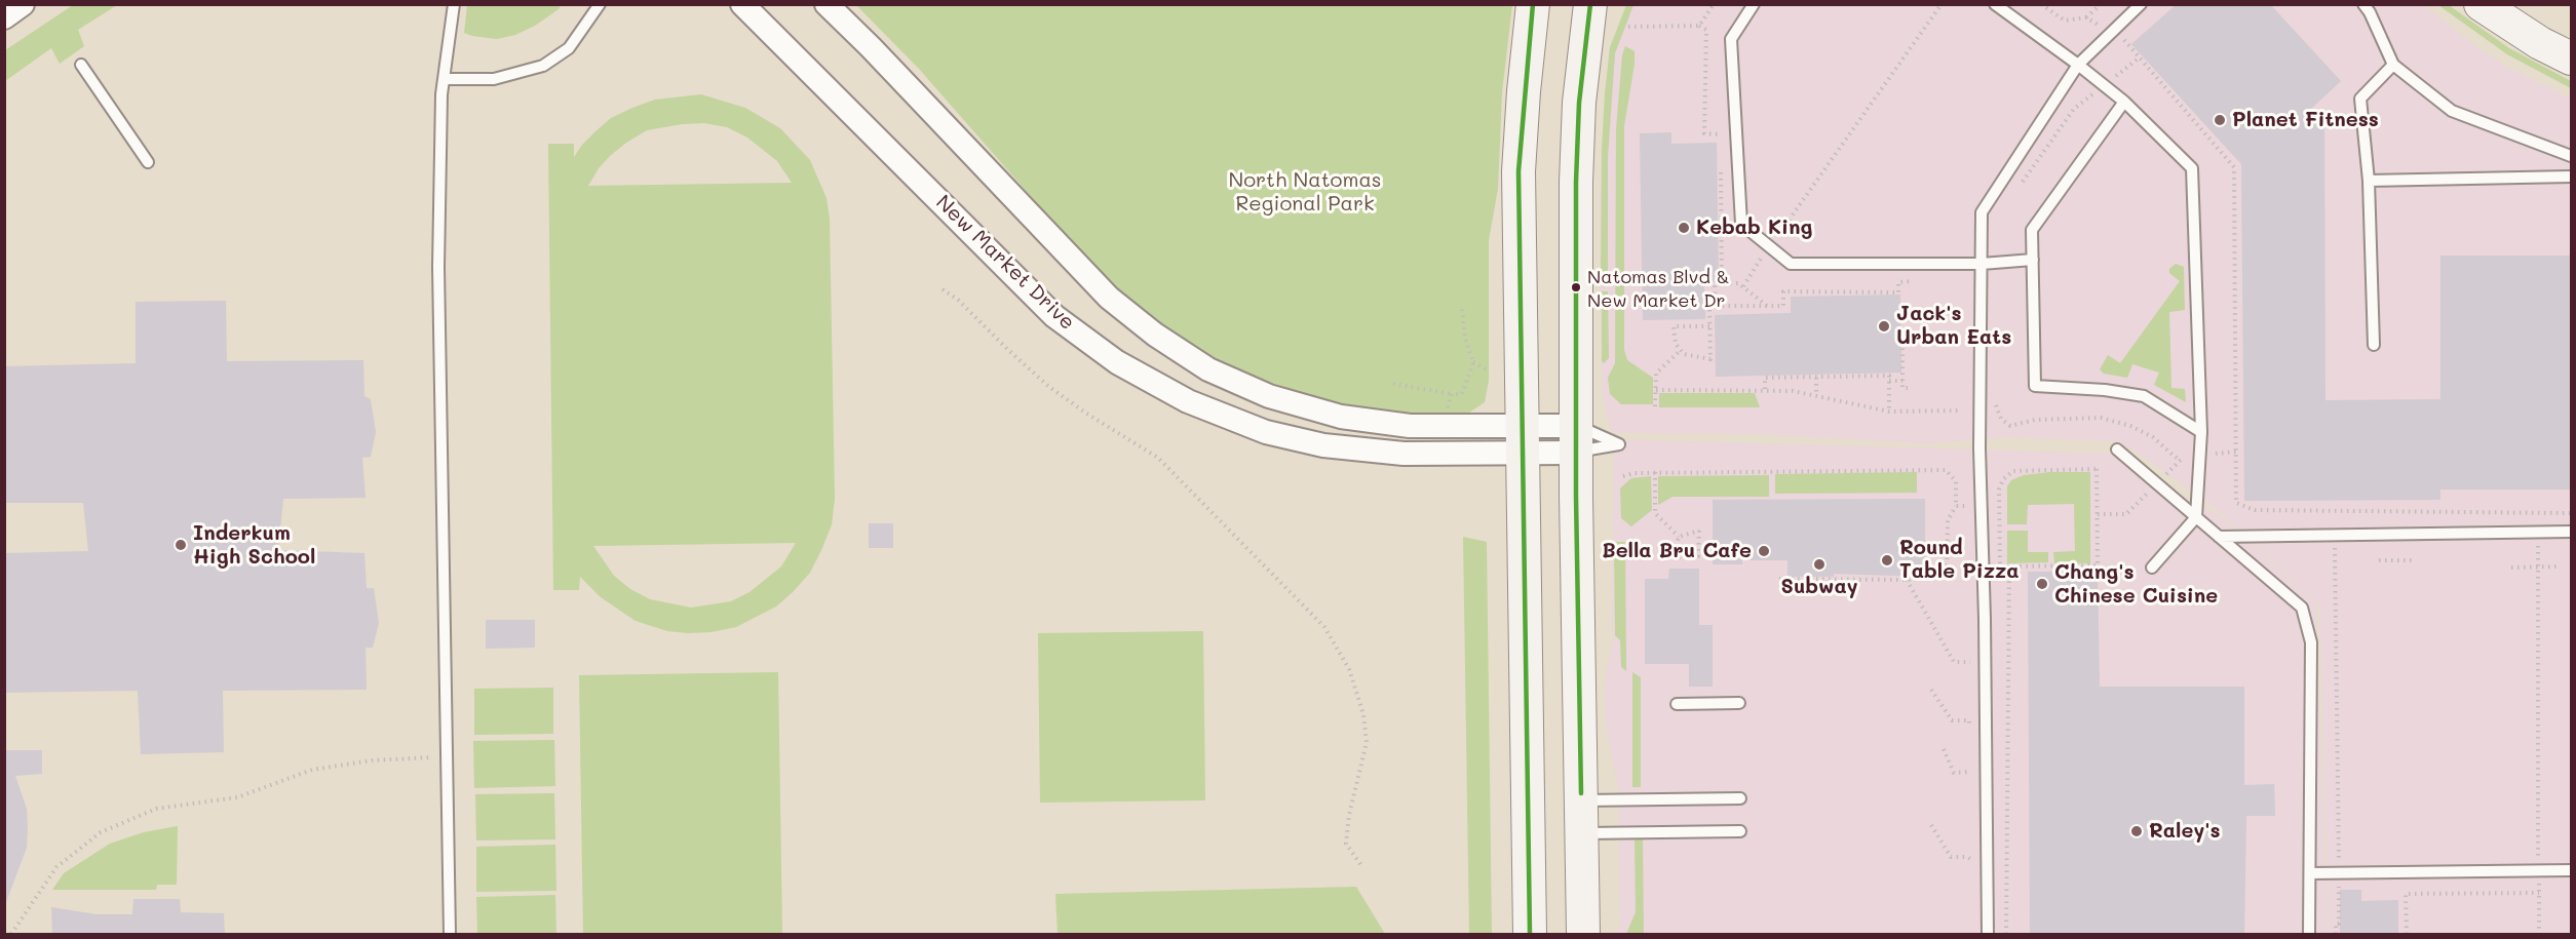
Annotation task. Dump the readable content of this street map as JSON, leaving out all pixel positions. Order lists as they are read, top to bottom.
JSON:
{
  "streets": {
    "street": ["New Market Drive"]
  },
  "parks": ["North Natomas Regional Park"],
  "places": [
    "Planet Fitness",
    "Kebab King",
    "Natomas Blvd & New Market Dr",
    "Jack's Urban Eats",
    "Inderkum High School",
    "Bella Bru Cafe",
    "Round Table Pizza",
    "Subway",
    "Chang's Chinese Cuisine",
    "Raley's"
  ]
}
